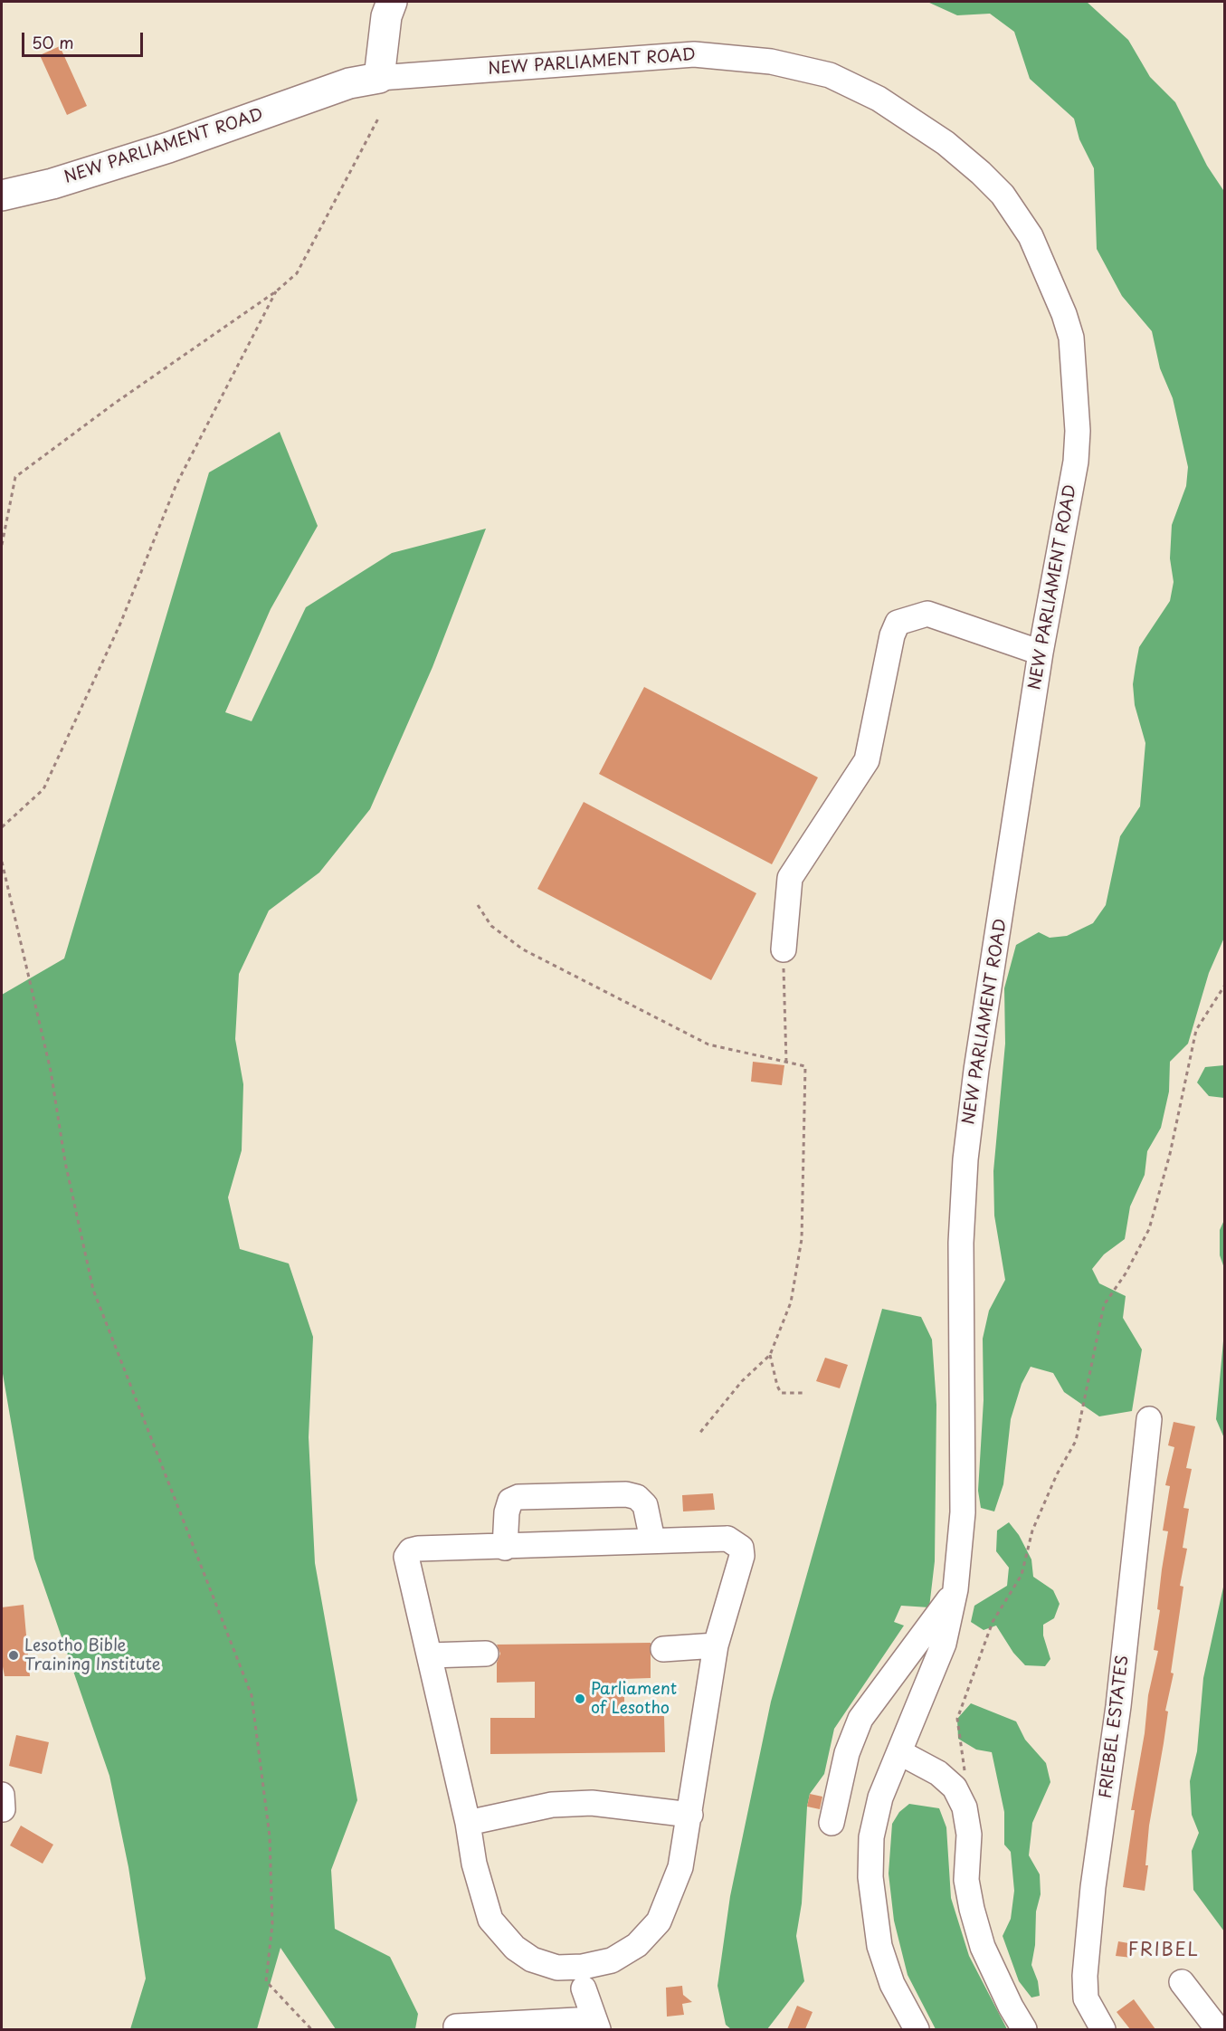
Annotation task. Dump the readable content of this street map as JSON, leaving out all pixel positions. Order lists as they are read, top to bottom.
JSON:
{
  "streets": {
    "main road": ["NEW PARLIAMENT ROAD"],
    "street": ["FRIEBEL ESTATES"]
  },
  "districts": ["FRIBEL"],
  "places": ["Lesotho Bible Training Institute", "Parliament of Lesotho"],
  "scale_bar": "50 m"
}
